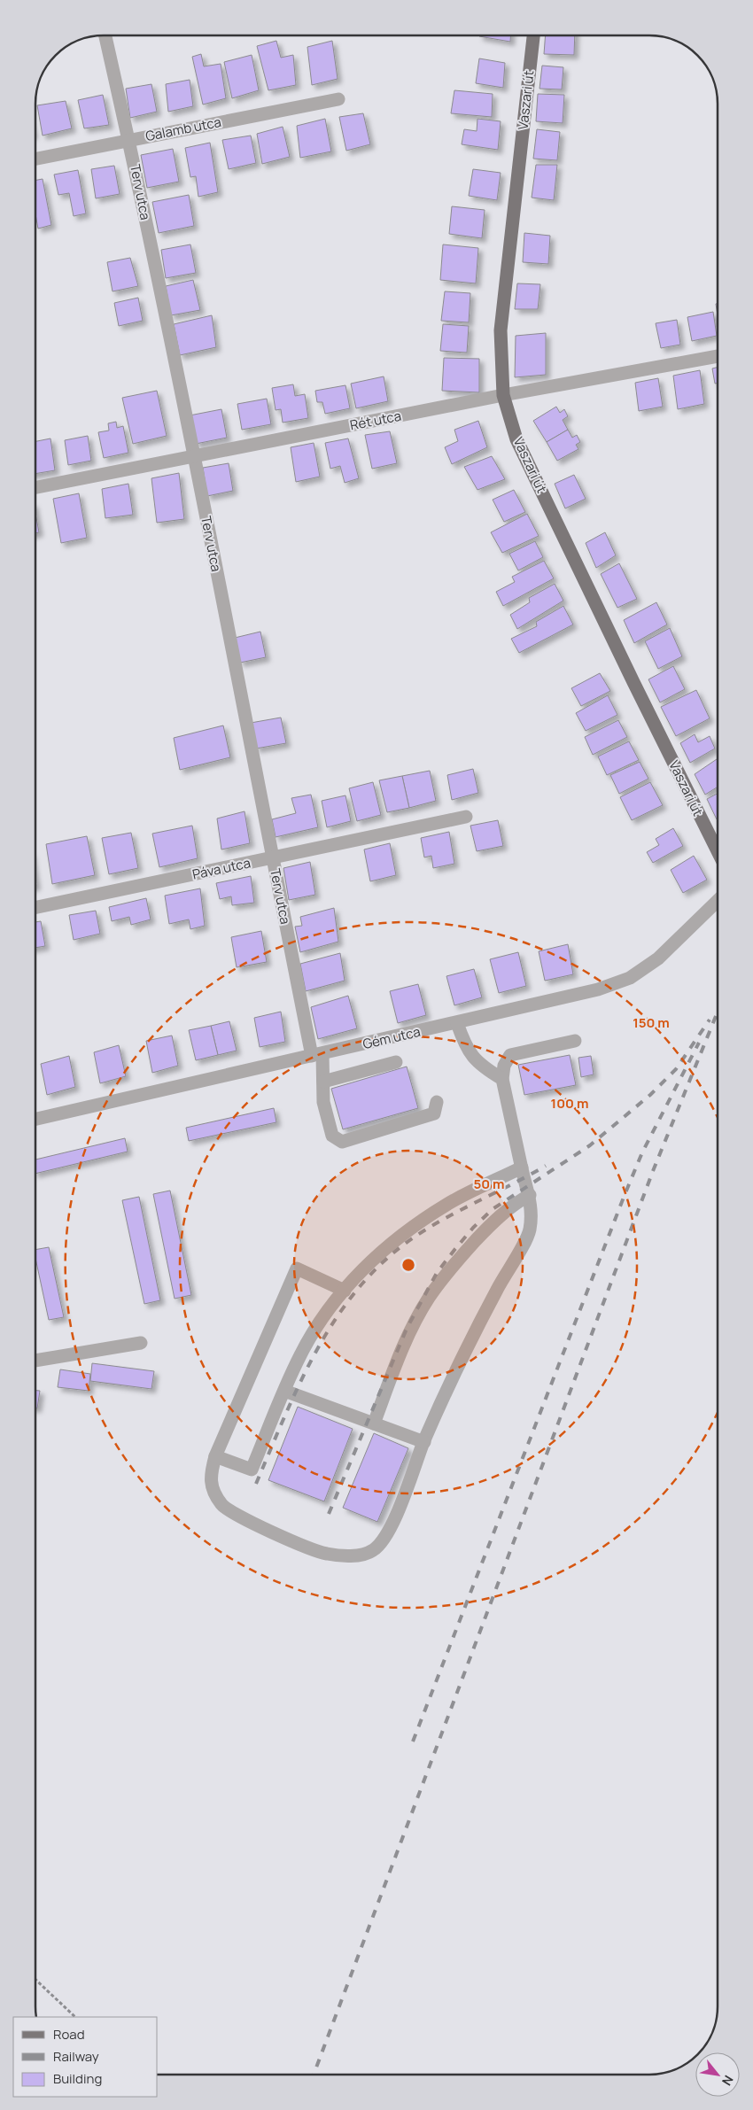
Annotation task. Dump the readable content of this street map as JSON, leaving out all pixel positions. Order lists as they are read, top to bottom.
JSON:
{
  "streets": {
    "main road": ["Vaszari út"],
    "street": [
      "Galamb utca",
      "Terv utca",
      "Rét utca",
      "Páva utca",
      "Gém utca"
    ]
  },
  "crossings": [
    ["Vaszari út", "Rét utca"],
    ["Galamb utca", "Terv utca"],
    ["Terv utca", "Rét utca"],
    ["Terv utca", "Páva utca"],
    ["Terv utca", "Gém utca"]
  ],
  "legend": ["Road", "Railway", "Building"],
  "north": "bottom right",
  "rings": ["150 m", "100 m", "50 m"]
}
